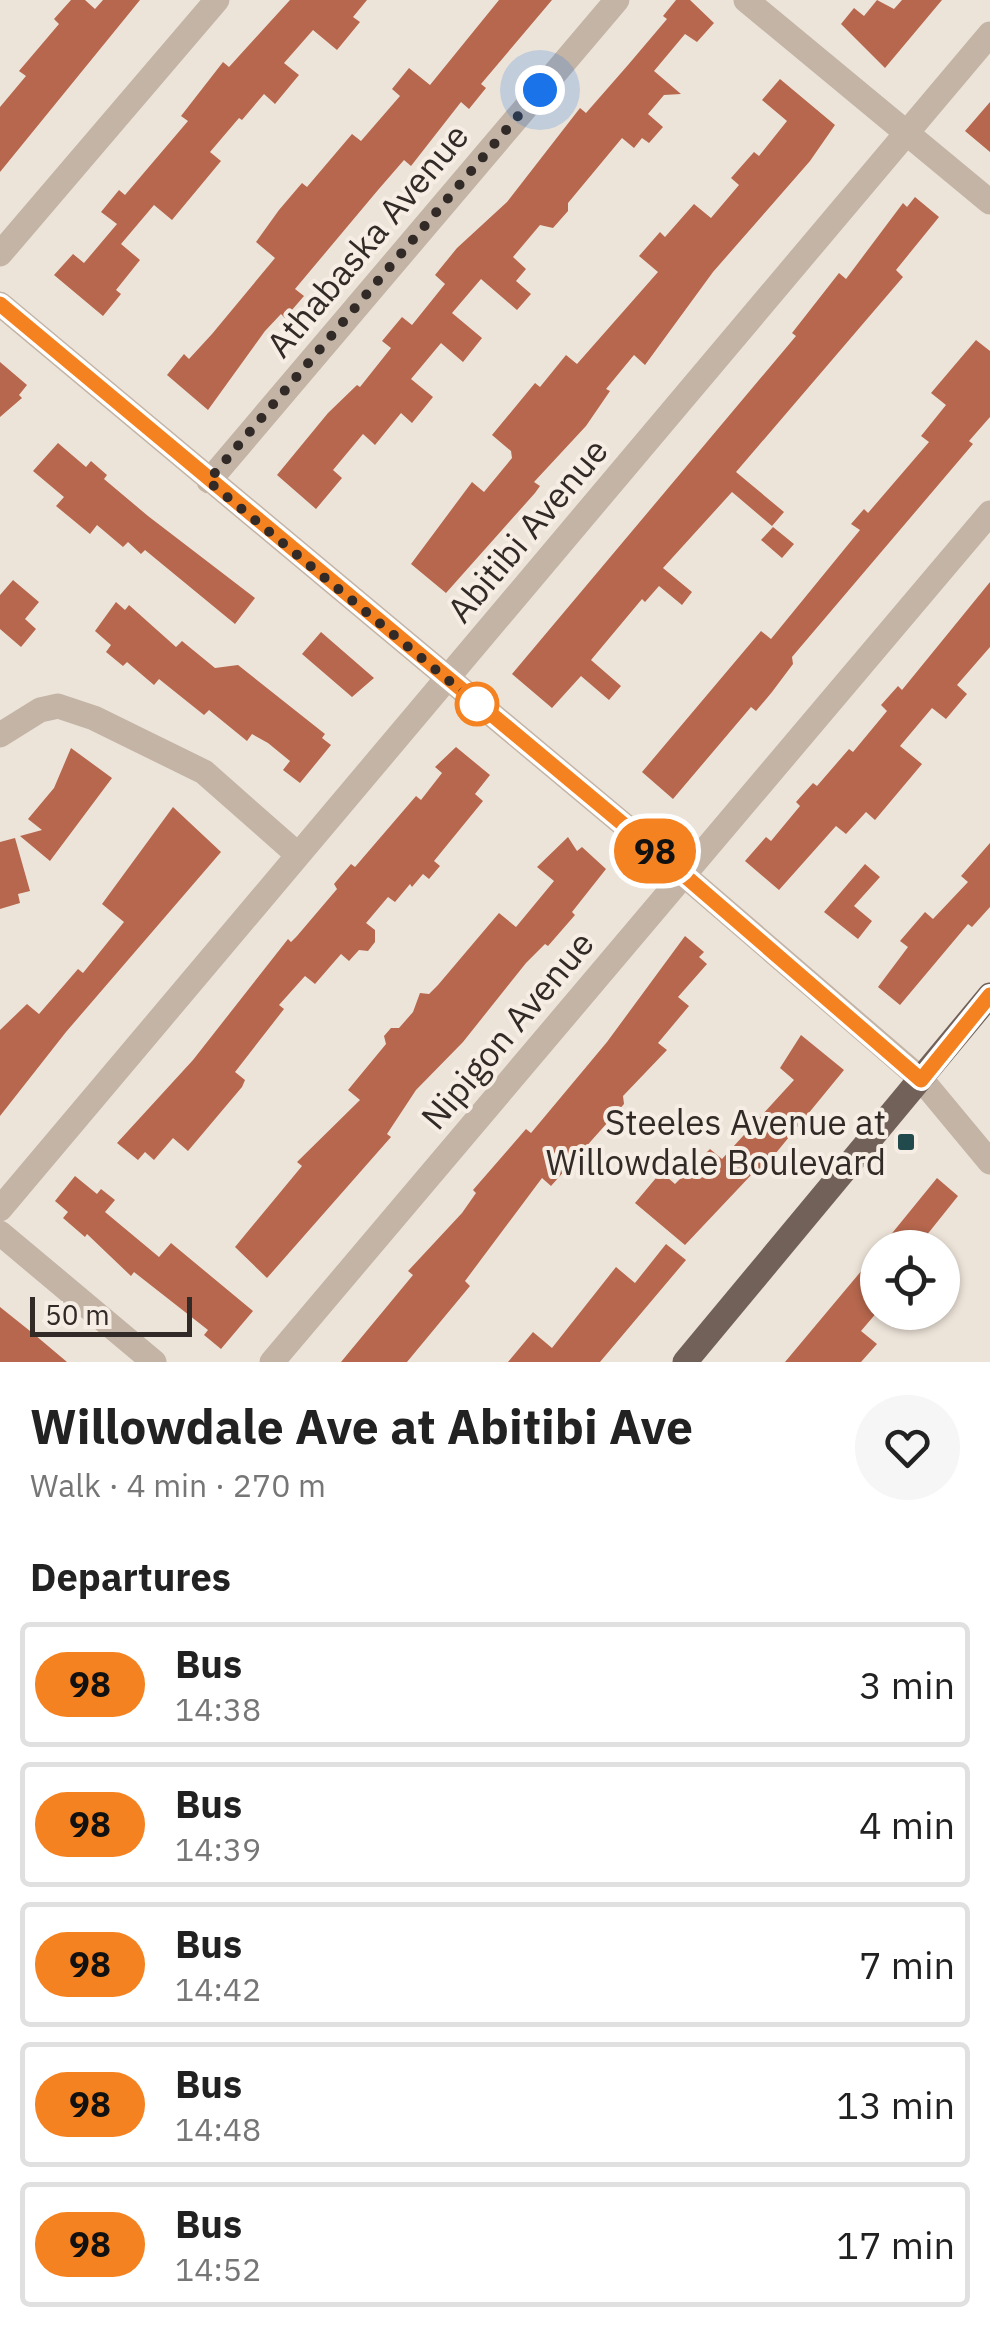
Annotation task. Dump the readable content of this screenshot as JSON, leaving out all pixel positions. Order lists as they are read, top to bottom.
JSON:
{
  "streets": {
    "street": ["Athabaska Avenue", "Abitibi Avenue", "Nipigon Avenue"]
  },
  "places": {
    "transit": ["Steeles Avenue at Willowdale Boulevard"]
  },
  "lines": ["bus line 98"],
  "scale_bar": "50 m",
  "page": {
    "on_map": "98",
    "scale": "50 m",
    "heading": [
      ["Willowdale Ave at Abitibi Ave", "Walk · 4 min · 270 m"],
      "Departures"
    ],
    "list": [
      {
        "mark": "98",
        "name": "Bus",
        "note": "14:38",
        "value": "3 min"
      },
      {
        "mark": "98",
        "name": "Bus",
        "note": "14:39",
        "value": "4 min"
      },
      {
        "mark": "98",
        "name": "Bus",
        "note": "14:42",
        "value": "7 min"
      },
      {
        "mark": "98",
        "name": "Bus",
        "note": "14:48",
        "value": "13 min"
      },
      {
        "mark": "98",
        "name": "Bus",
        "note": "14:52",
        "value": "17 min"
      }
    ]
  }
}
